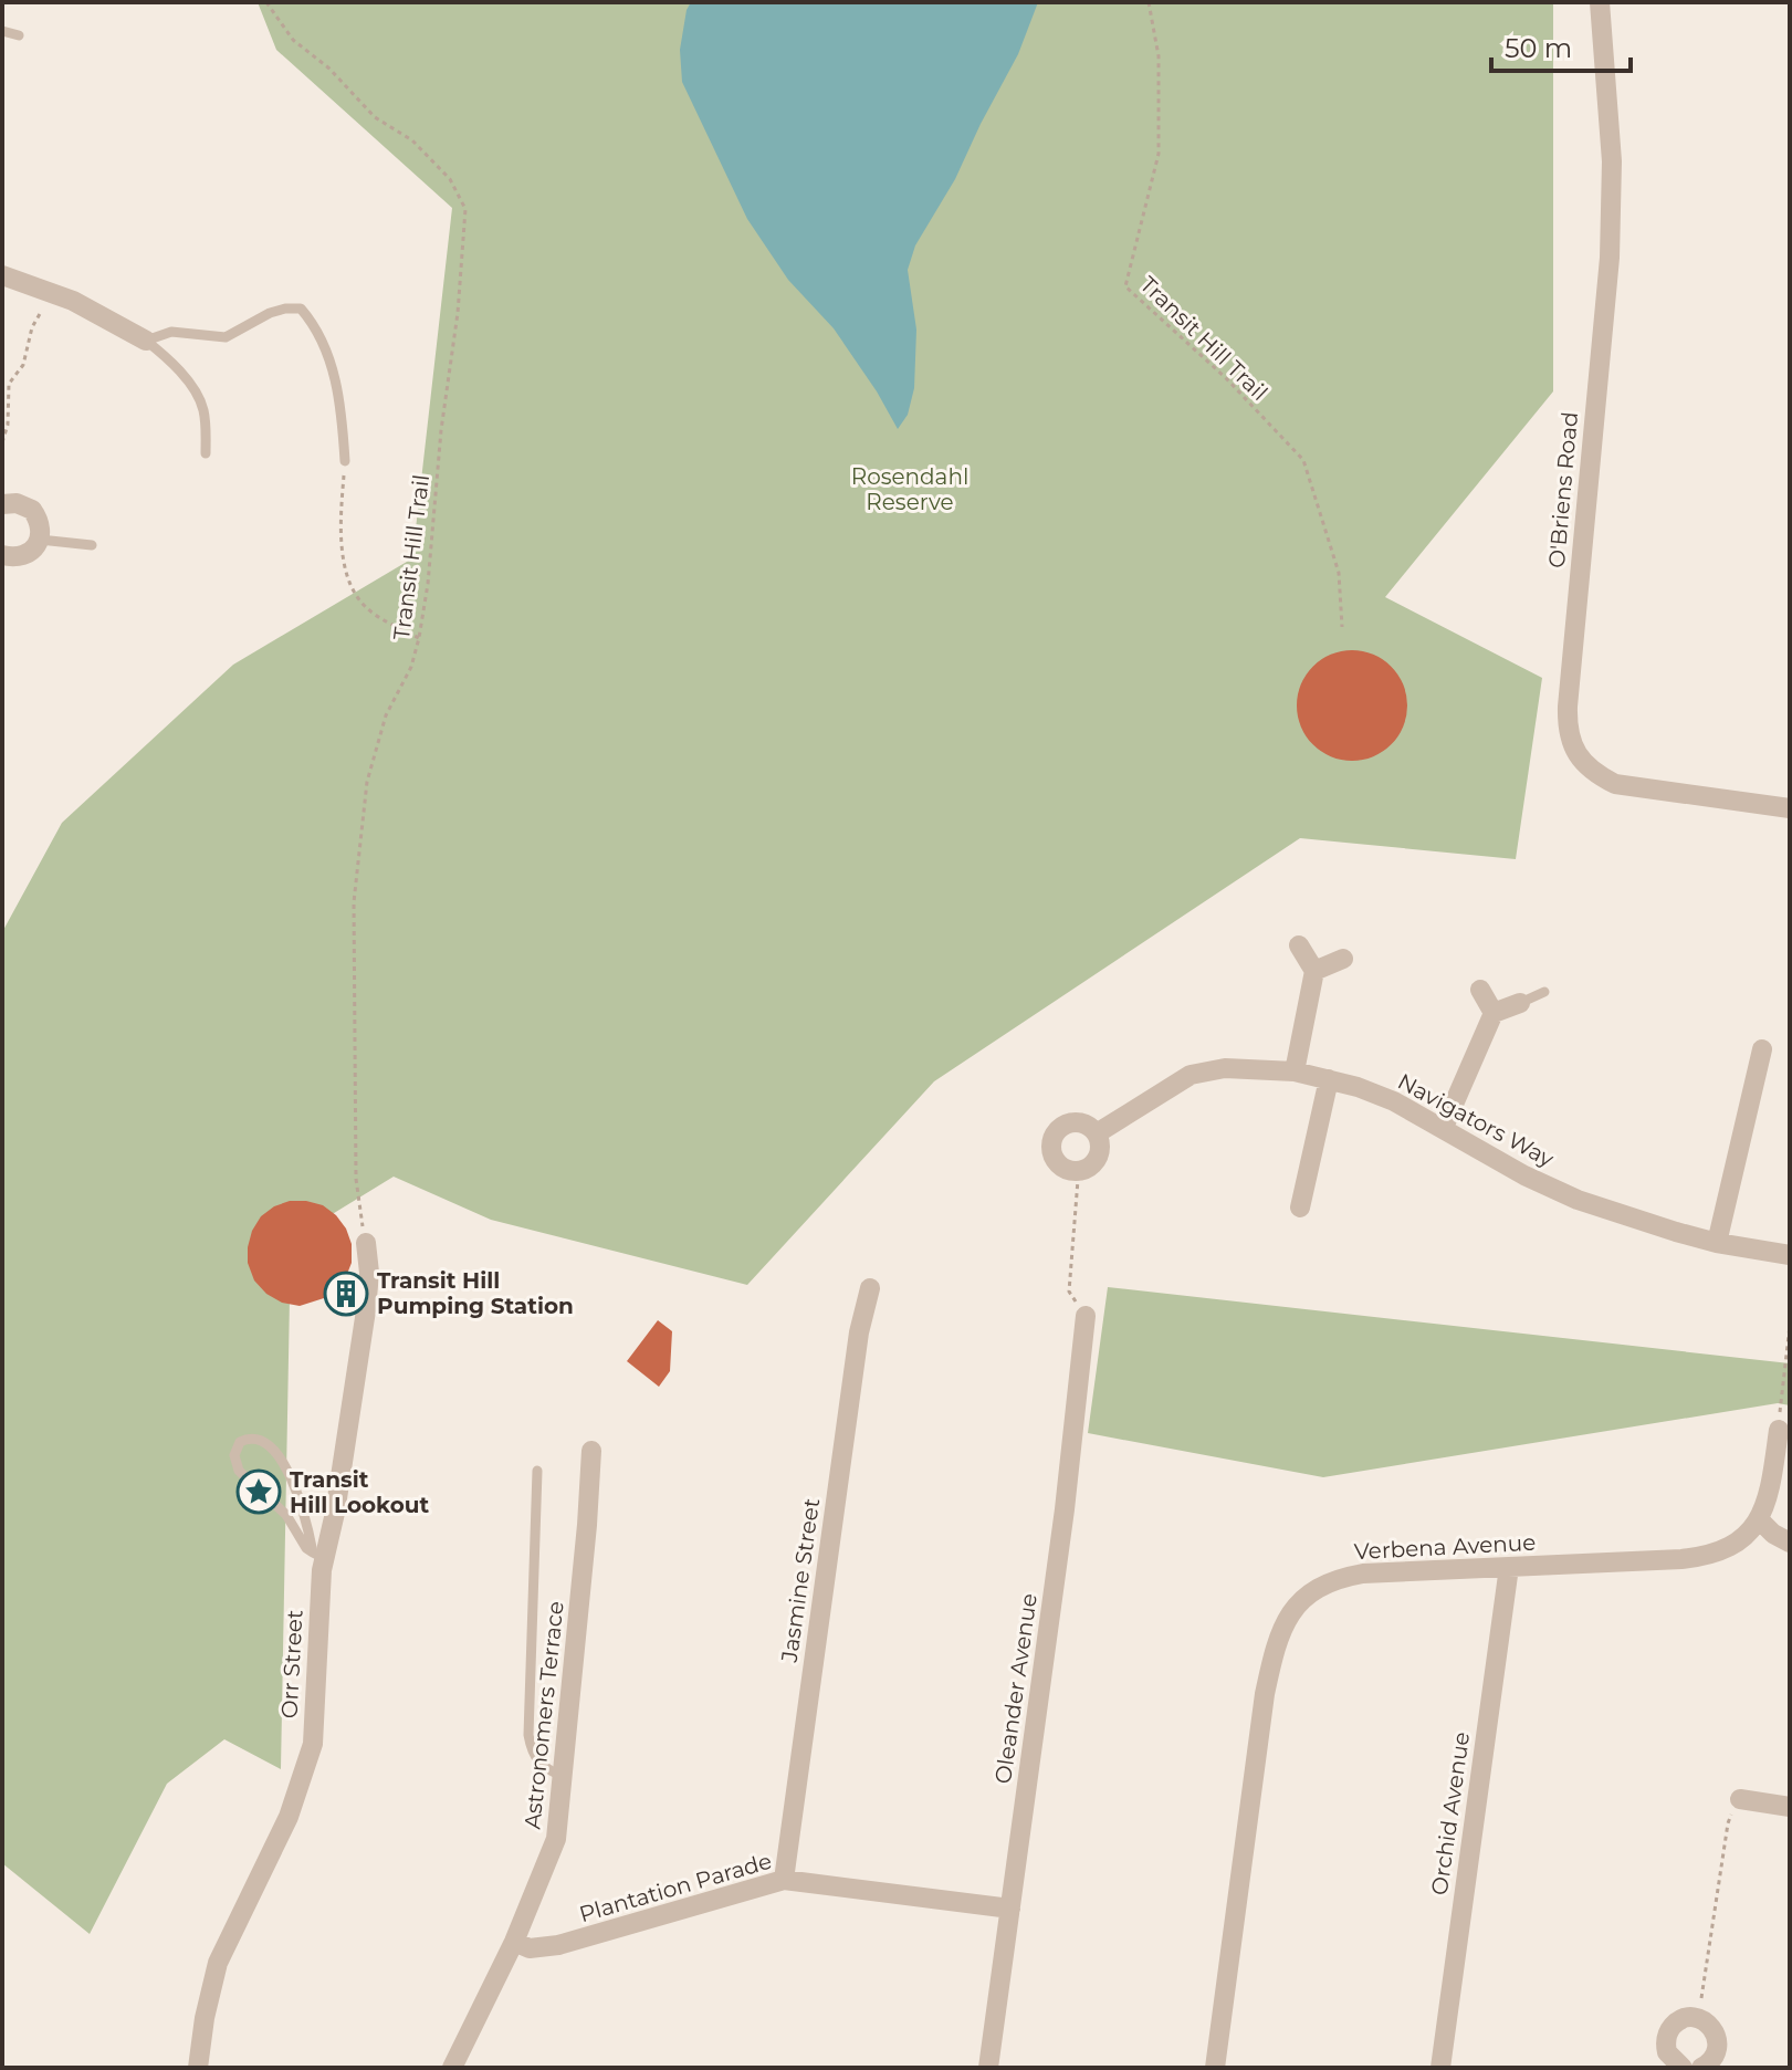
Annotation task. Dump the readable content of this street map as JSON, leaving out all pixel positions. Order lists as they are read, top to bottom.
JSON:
{
  "streets": {
    "street": [
      "O'Briens Road",
      "Navigators Way",
      "Verbena Avenue",
      "Jasmine Street",
      "Orr Street",
      "Oleander Avenue",
      "Astronomers Terrace",
      "Orchid Avenue",
      "Plantation Parade"
    ],
    "path": ["Transit Hill Trail"]
  },
  "crossings": [
    ["Transit Hill Trail", "Orr Street"],
    ["Verbena Avenue", "Orchid Avenue"],
    ["Jasmine Street", "Plantation Parade"],
    ["Oleander Avenue", "Plantation Parade"],
    ["Astronomers Terrace", "Plantation Parade"]
  ],
  "parks": ["Rosendahl Reserve"],
  "places": {
    "building": ["Transit Hill Pumping Station"],
    "place": ["Transit Hill Lookout"]
  },
  "scale_bar": "50 m"
}
